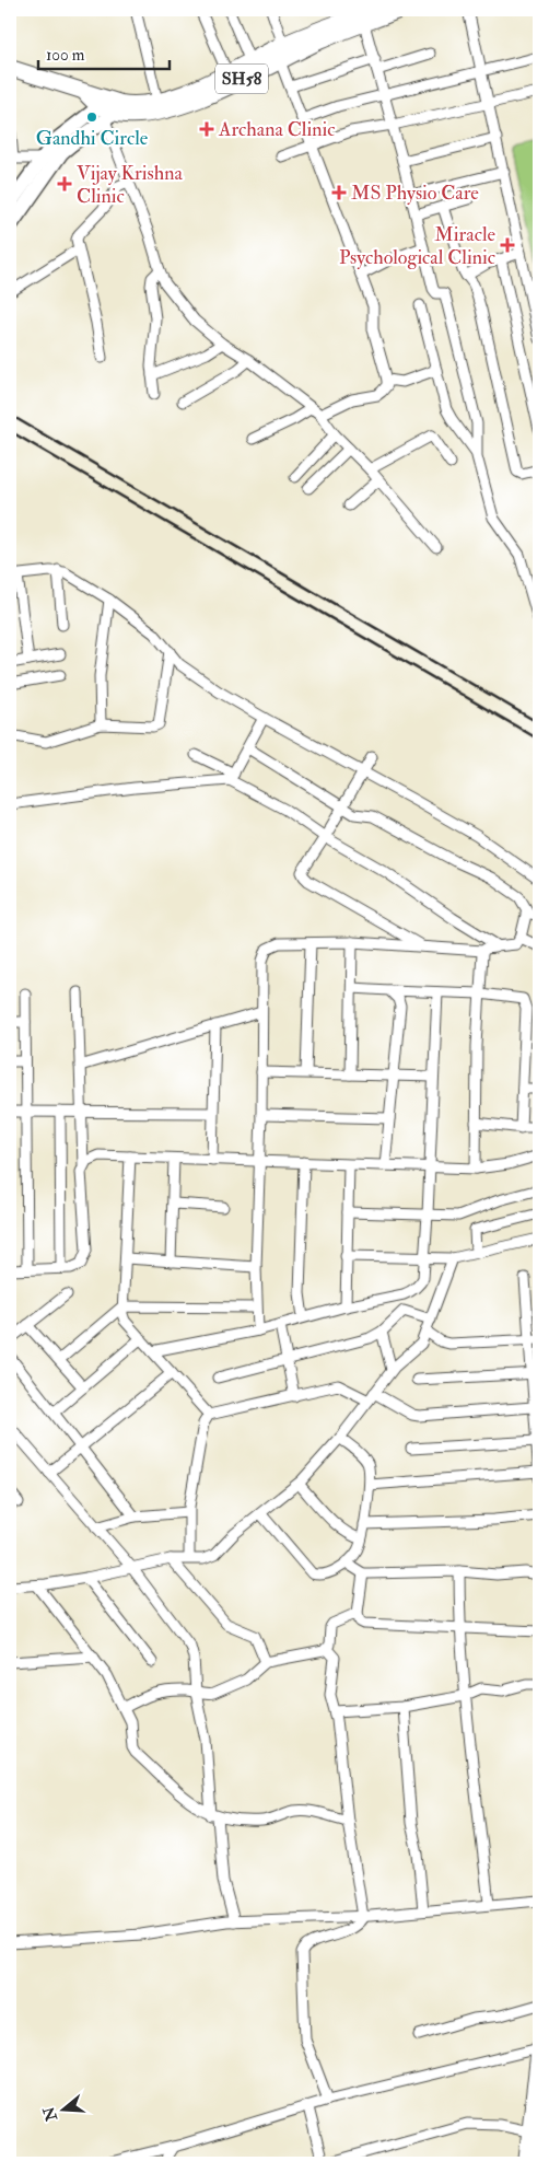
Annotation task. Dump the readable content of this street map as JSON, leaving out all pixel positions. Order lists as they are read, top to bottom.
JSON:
{
  "streets": {
    "main road": ["SH58"]
  },
  "places": {
    "other": ["Gandhi Circle"],
    "health": [
      "Archana Clinic",
      "Vijay Krishna Clinic",
      "MS Physio Care",
      "Miracle Psychological Clinic"
    ]
  },
  "scale_bar": "100 m",
  "north": "left"
}
